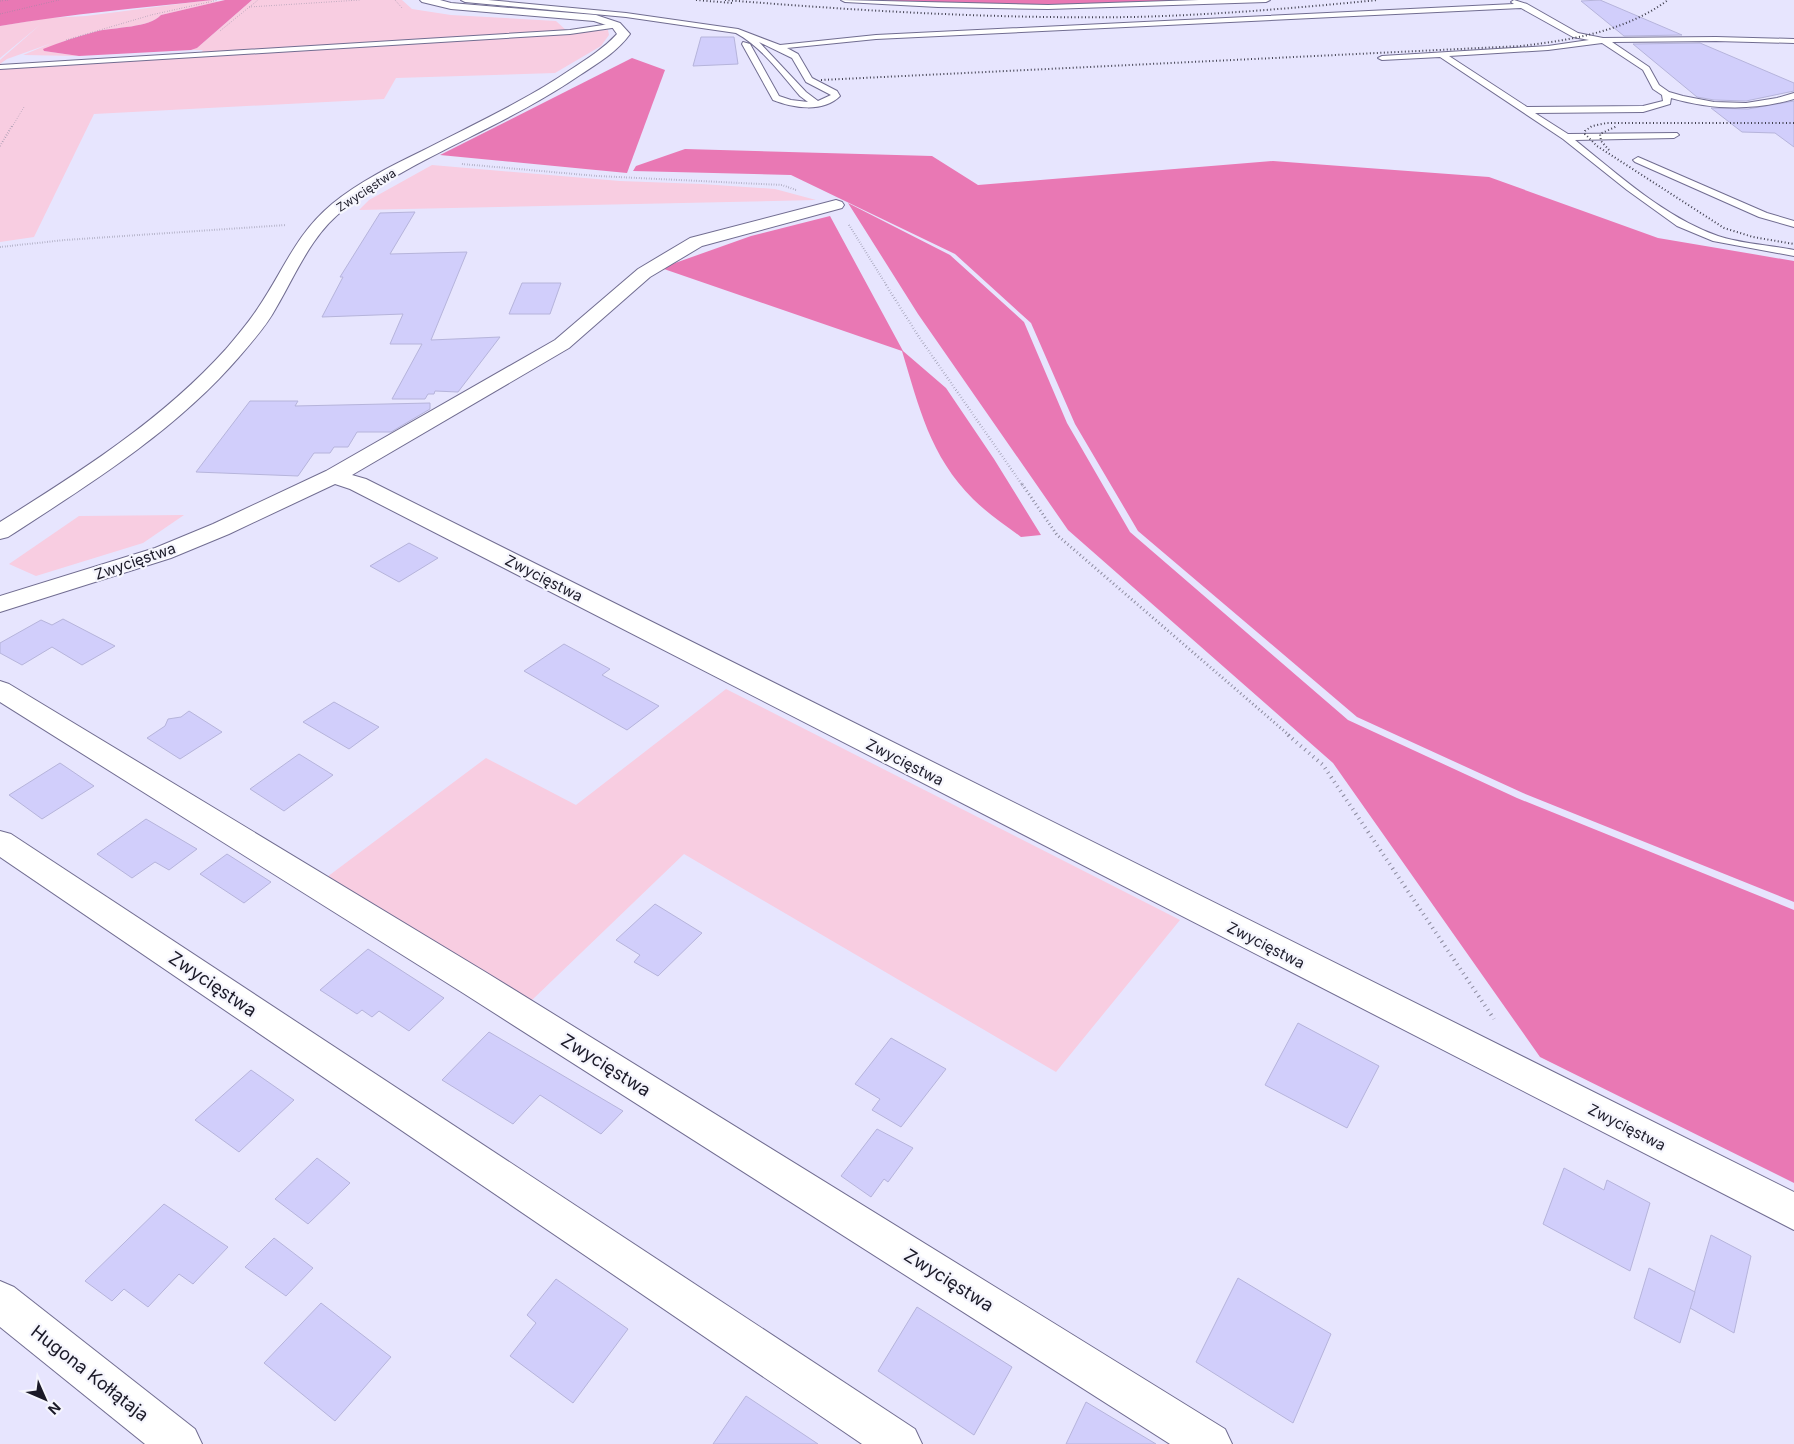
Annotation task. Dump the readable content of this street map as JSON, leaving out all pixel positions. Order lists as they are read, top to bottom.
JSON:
{
  "streets": {
    "street": ["Zwycięstwa", "Hugona Kołłątaja"]
  },
  "north": "bottom right"
}
